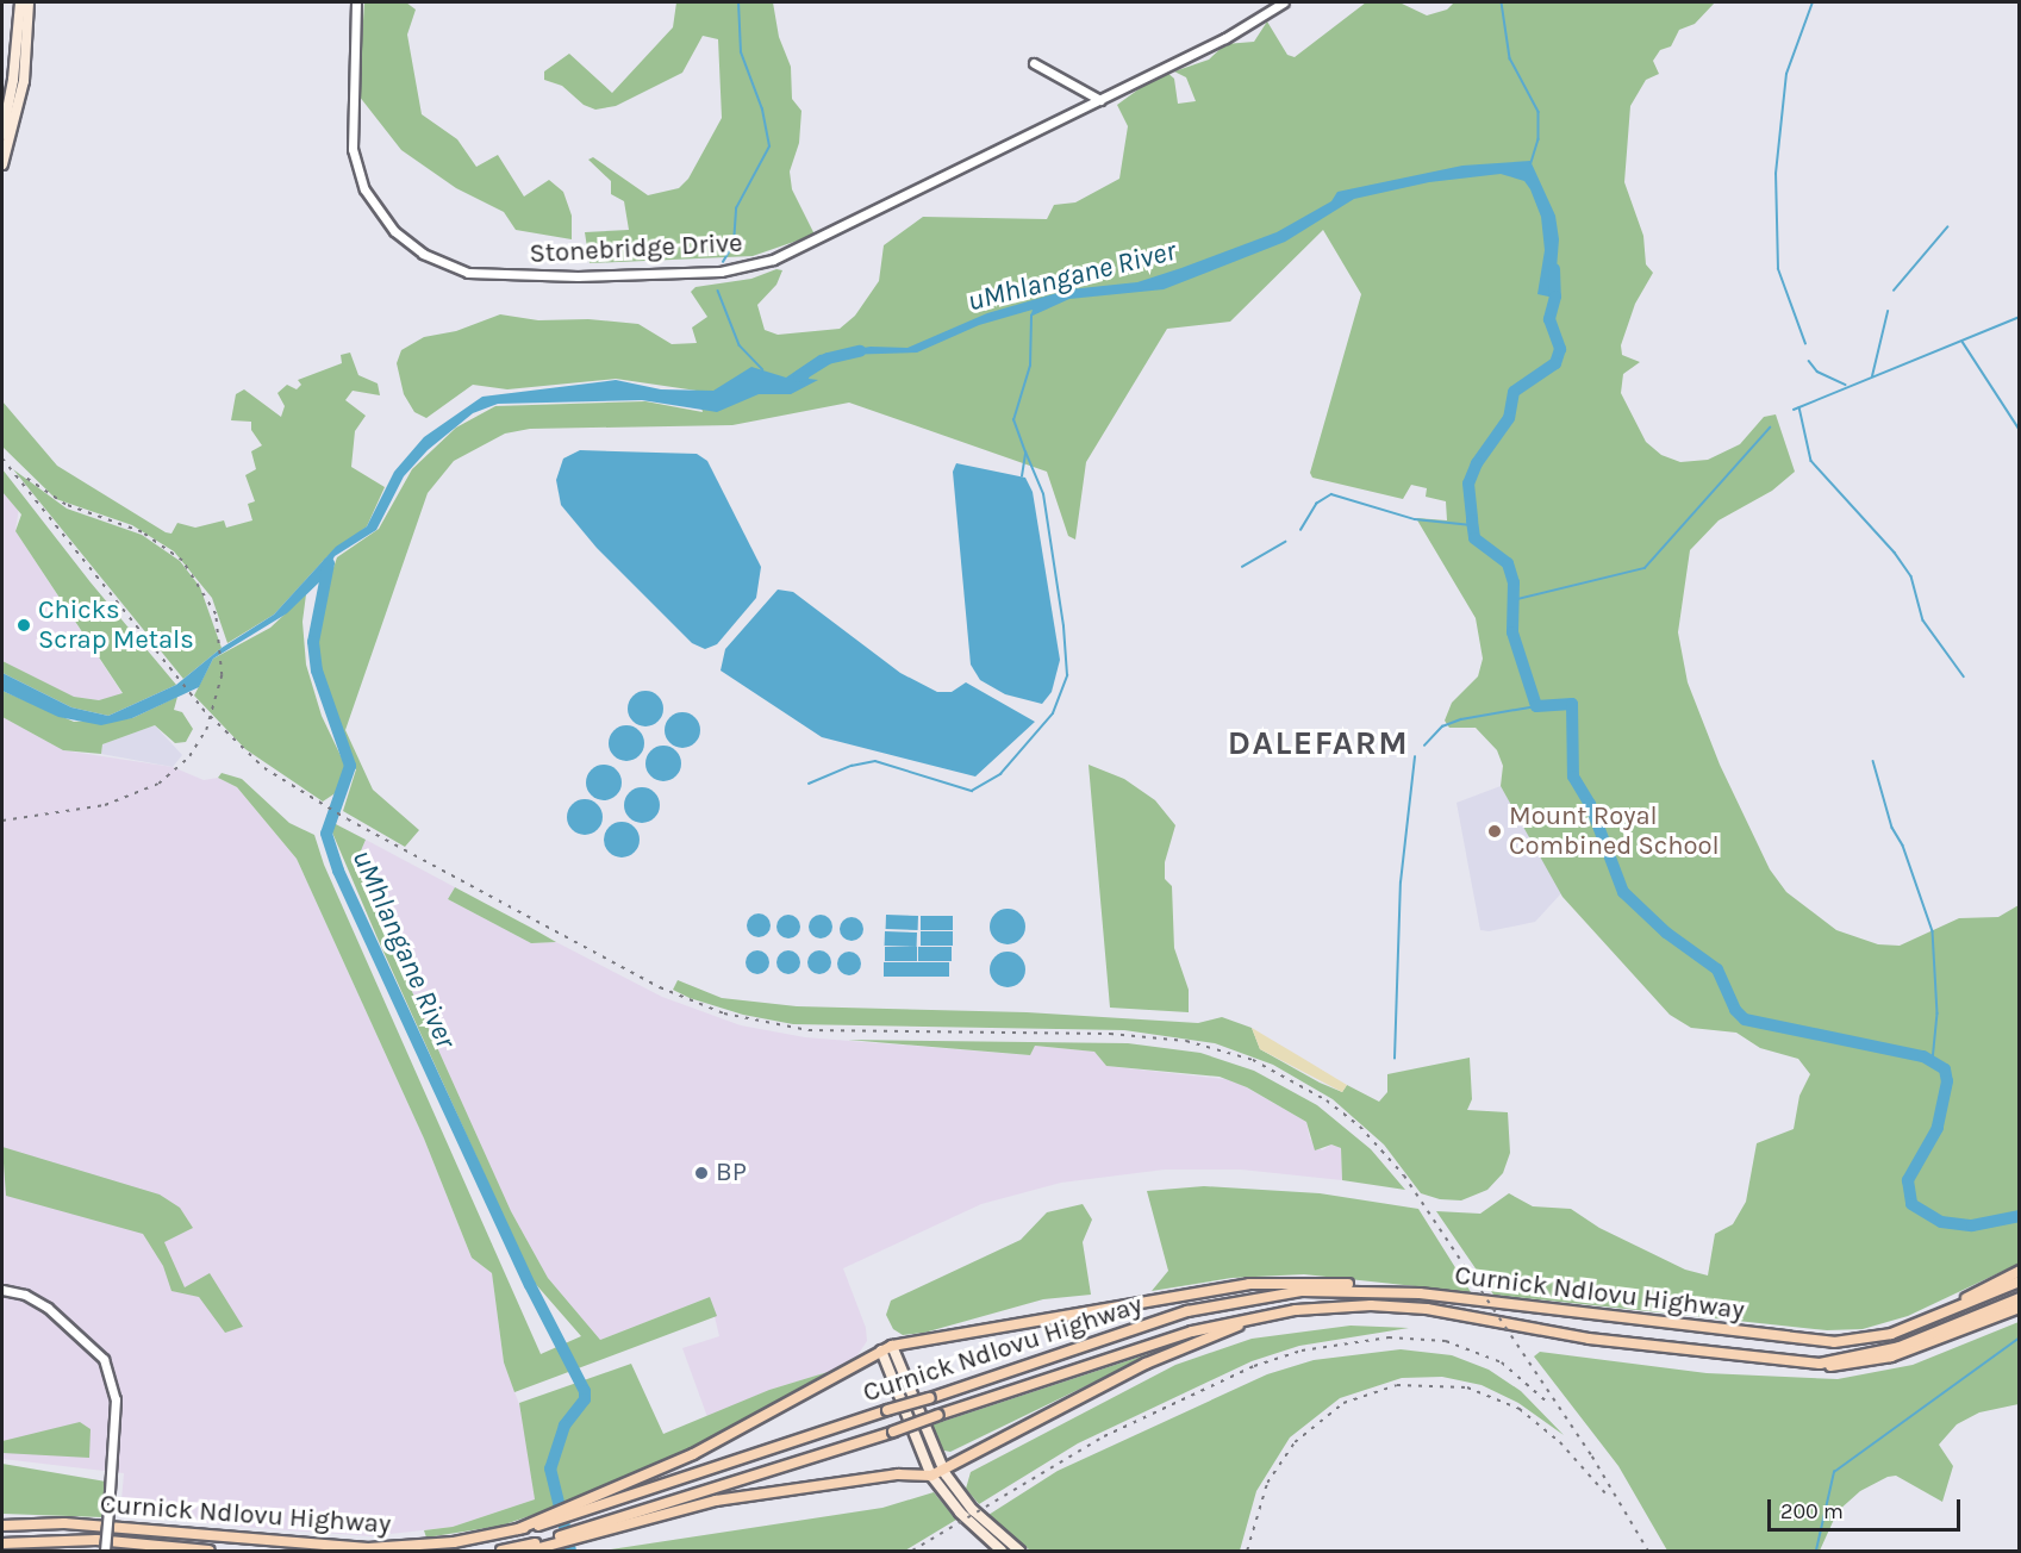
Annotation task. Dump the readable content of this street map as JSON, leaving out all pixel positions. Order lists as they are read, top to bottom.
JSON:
{
  "streets": {
    "main road": ["Curnick Ndlovu Highway"],
    "street": ["Stonebridge Drive"]
  },
  "districts": ["DALEFARM"],
  "water": ["uMhlangane River"],
  "places": ["Chicks Scrap Metals", "Mount Royal Combined School", "BP"],
  "scale_bar": "200 m"
}
